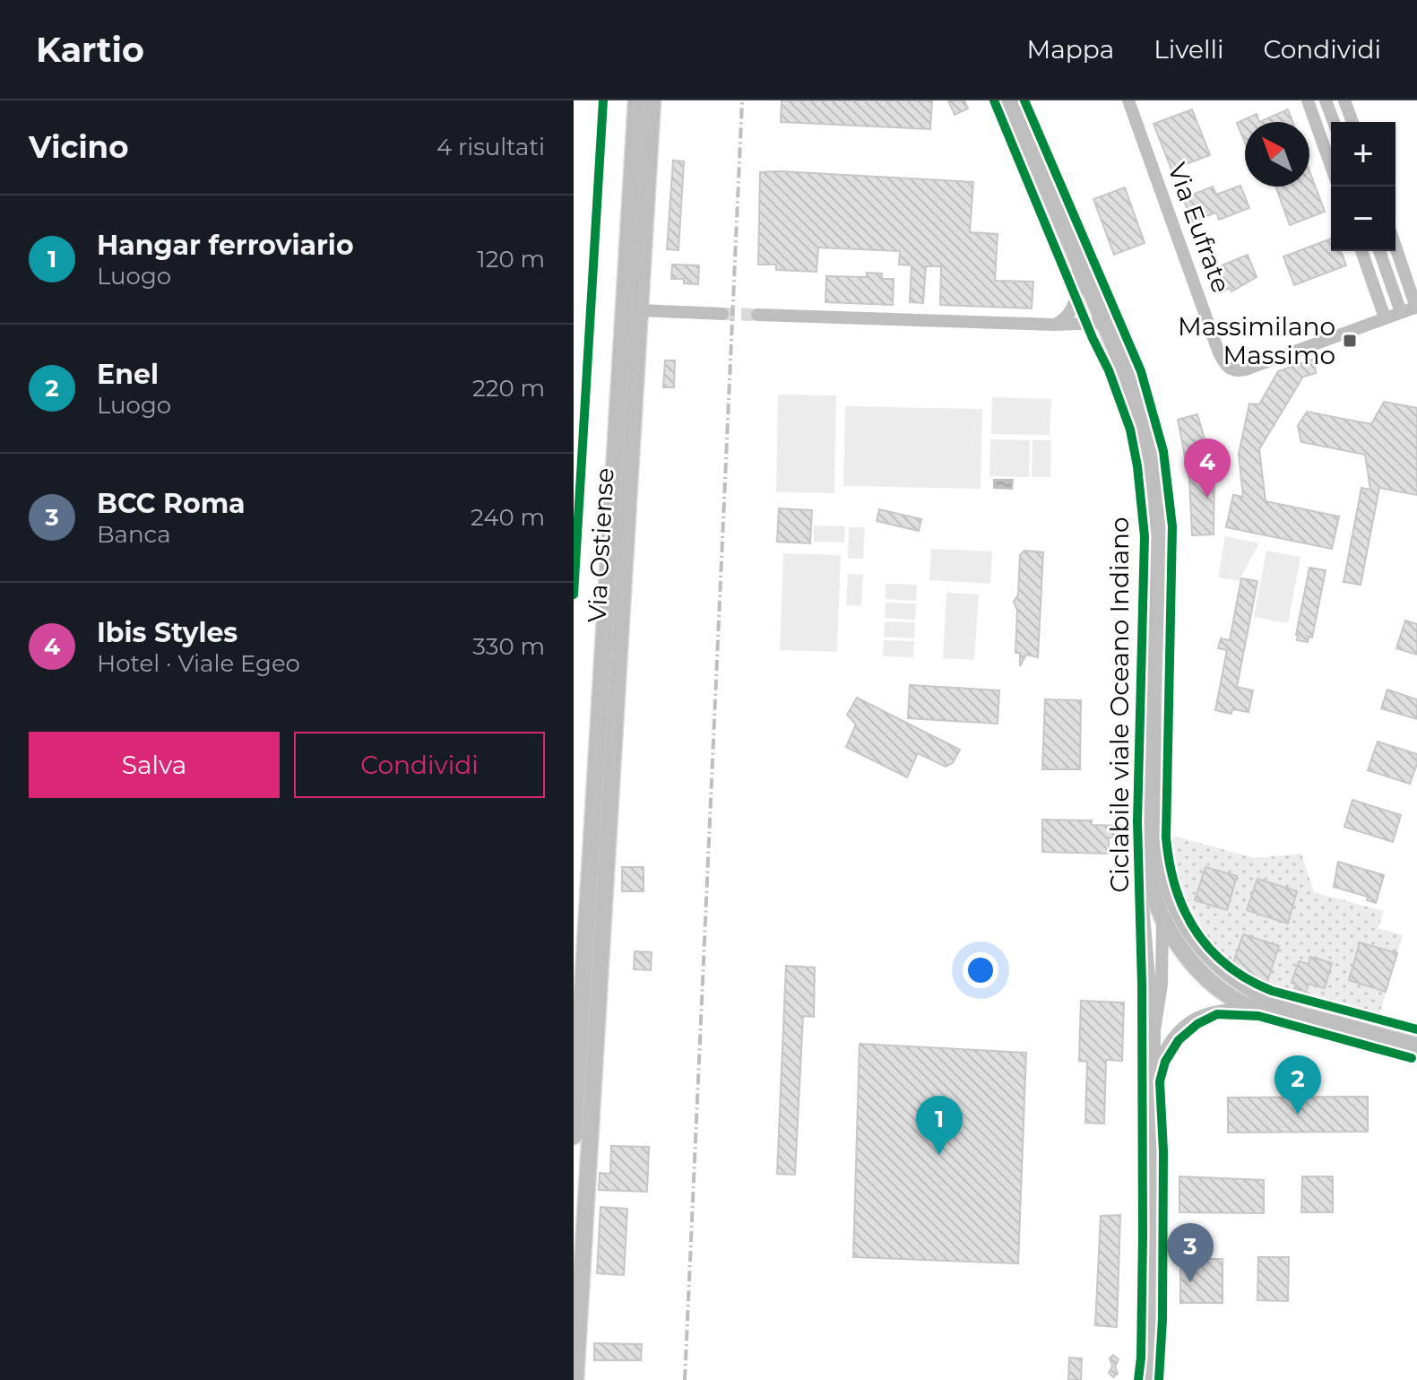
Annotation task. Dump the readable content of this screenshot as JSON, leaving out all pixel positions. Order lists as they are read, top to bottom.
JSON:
{
  "streets": {
    "main road": ["Via Ostiense"],
    "street": ["Via Eufrate"],
    "cycle path": ["Ciclabile viale Oceano Indiano"]
  },
  "places": {
    "transit": ["Massimilano Massimo"]
  },
  "north": "top left",
  "page": {
    "header": "Kartio",
    "nav": ["Mappa", "Livelli", "Condividi"],
    "heading": ["Vicino", "4 risultati"],
    "map_buttons": ["+", "−"],
    "list": [
      {
        "mark": "1",
        "name": "Hangar ferroviario",
        "note": "Luogo",
        "value": "120 m"
      },
      {
        "mark": "2",
        "name": "Enel",
        "note": "Luogo",
        "value": "220 m"
      },
      {
        "mark": "3",
        "name": "BCC Roma",
        "note": "Banca",
        "value": "240 m"
      },
      {
        "mark": "4",
        "name": "Ibis Styles",
        "note": "Hotel · Viale Egeo",
        "value": "330 m"
      }
    ],
    "pins": [
      "4",
      "2",
      "1",
      "3"
    ],
    "buttons": ["Salva", "Condividi"]
  }
}
